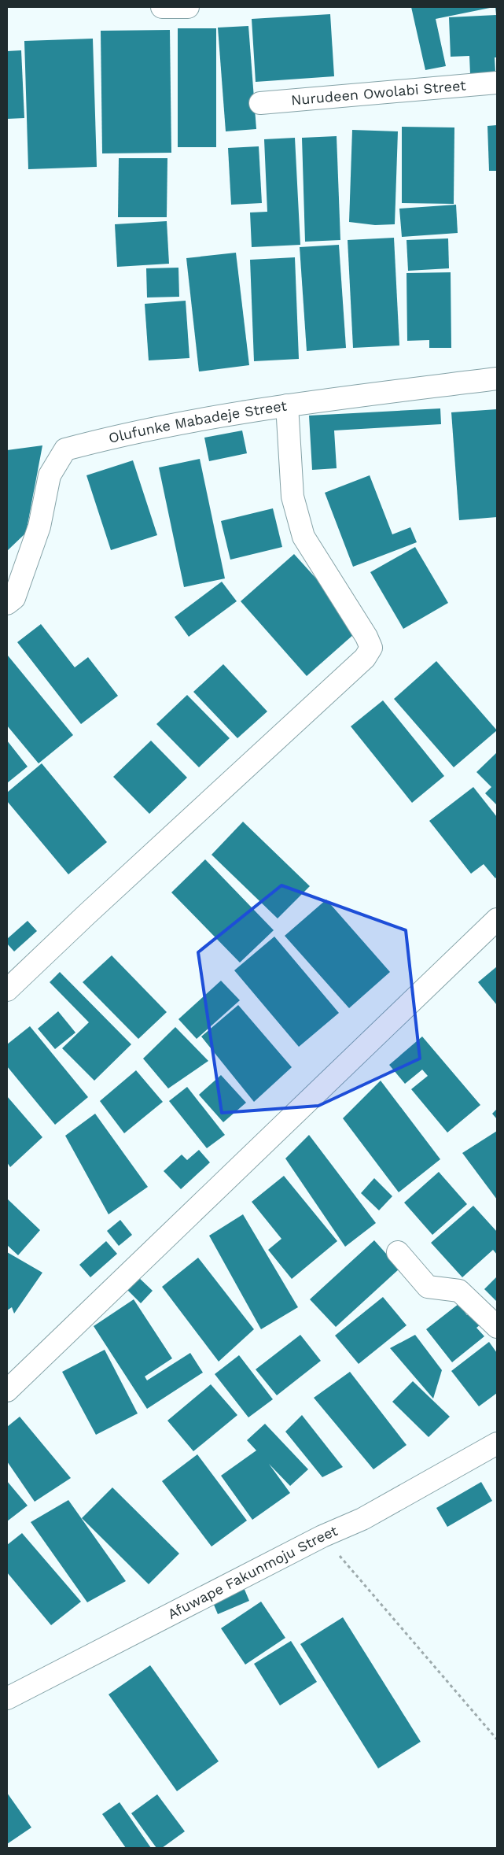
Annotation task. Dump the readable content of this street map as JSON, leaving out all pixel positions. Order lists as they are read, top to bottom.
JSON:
{
  "streets": {
    "street": ["Nurudeen Owolabi Street", "Olufunke Mabadeje Street", "Afuwape Fakunmoju Street"]
  }
}
